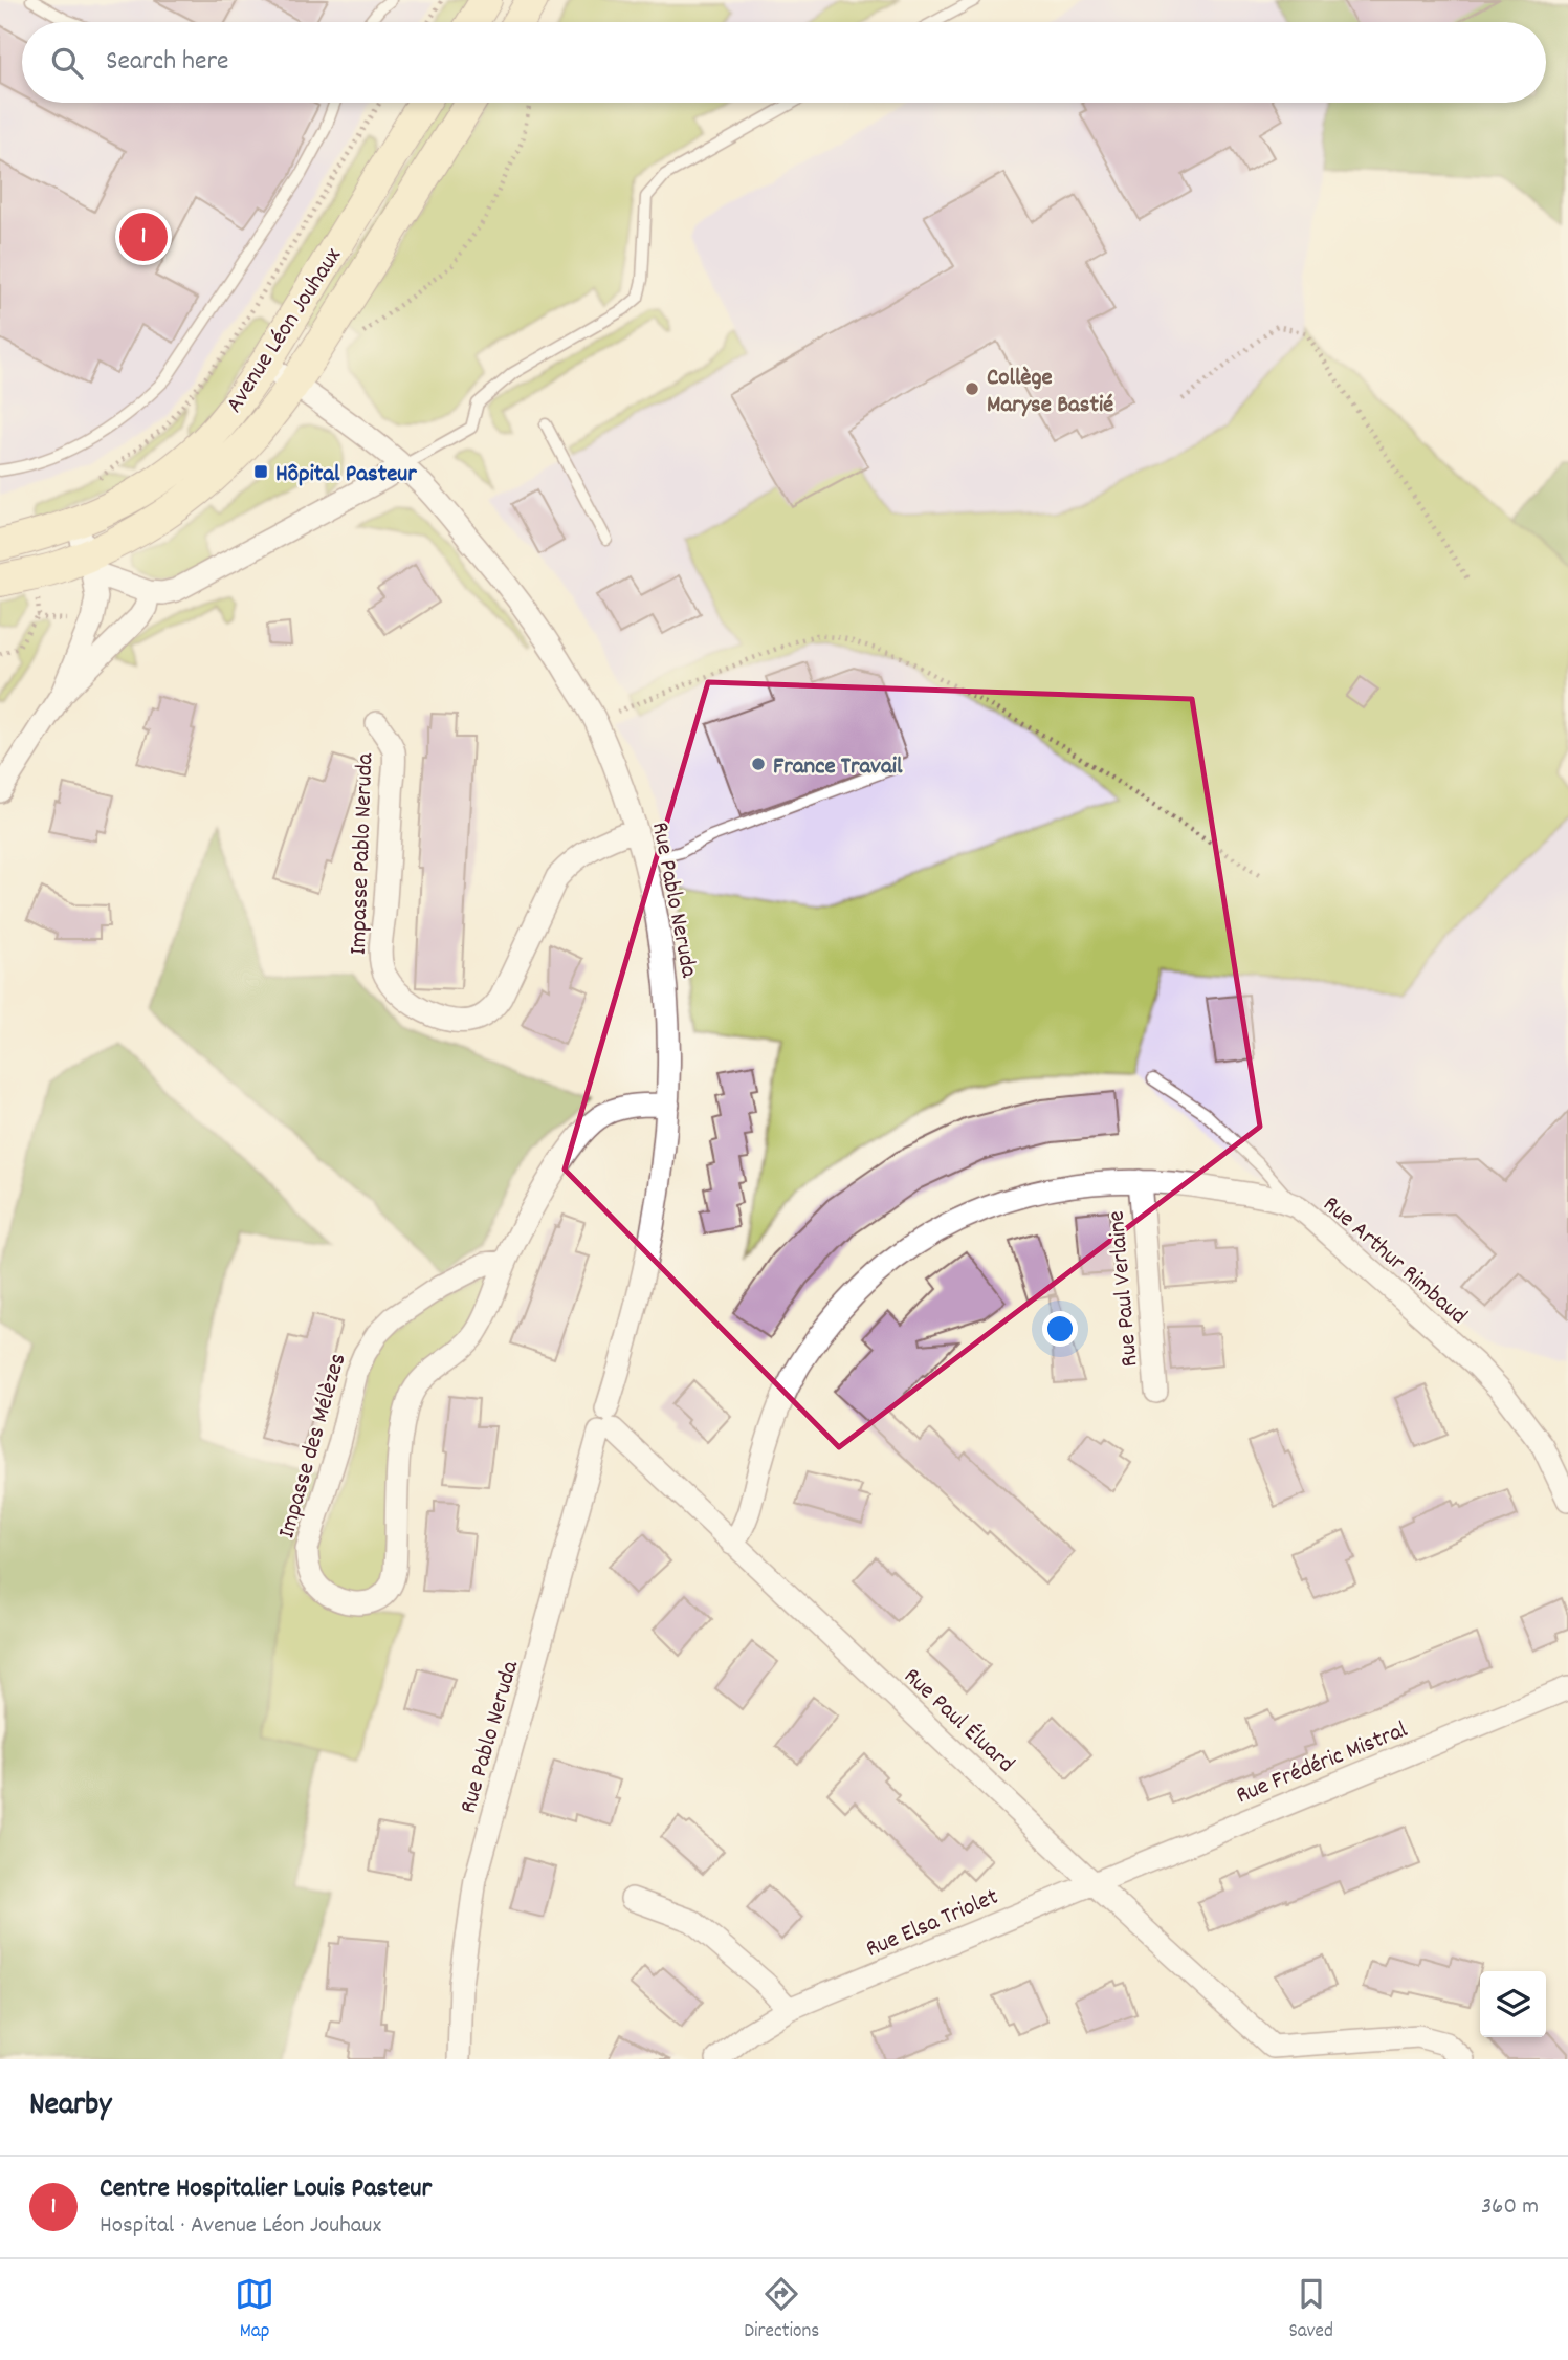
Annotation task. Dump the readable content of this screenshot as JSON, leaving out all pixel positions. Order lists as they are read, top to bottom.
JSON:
{
  "streets": {
    "main road": ["Avenue Léon Jouhaux"],
    "street": [
      "Impasse Pablo Neruda",
      "Rue Pablo Neruda",
      "Rue Arthur Rimbaud",
      "Rue Paul Verlaine",
      "Impasse des Mélèzes",
      "Rue Paul Éluard",
      "Rue Frédéric Mistral",
      "Rue Elsa Triolet"
    ]
  },
  "crossings": [
    ["Avenue Léon Jouhaux", "Rue Pablo Neruda"],
    ["Impasse Pablo Neruda", "Rue Pablo Neruda"],
    ["Rue Pablo Neruda", "Impasse des Mélèzes"],
    ["Rue Pablo Neruda", "Rue Paul Éluard"],
    ["Rue Arthur Rimbaud", "Rue Paul Verlaine"],
    ["Rue Arthur Rimbaud", "Rue Paul Éluard"],
    ["Rue Paul Éluard", "Rue Frédéric Mistral"],
    ["Rue Paul Éluard", "Rue Elsa Triolet"],
    ["Rue Frédéric Mistral", "Rue Elsa Triolet"]
  ],
  "places": {
    "other": ["Collège Maryse Bastié", "France Travail"],
    "transit": ["Hôpital Pasteur"]
  },
  "page": {
    "search": "Search here",
    "pins": "1",
    "heading": "Nearby",
    "list": [
      {
        "mark": "1",
        "name": "Centre Hospitalier Louis Pasteur",
        "note": "Hospital · Avenue Léon Jouhaux",
        "value": "360 m"
      }
    ],
    "nav": ["Map", "Directions", "Saved"]
  }
}
